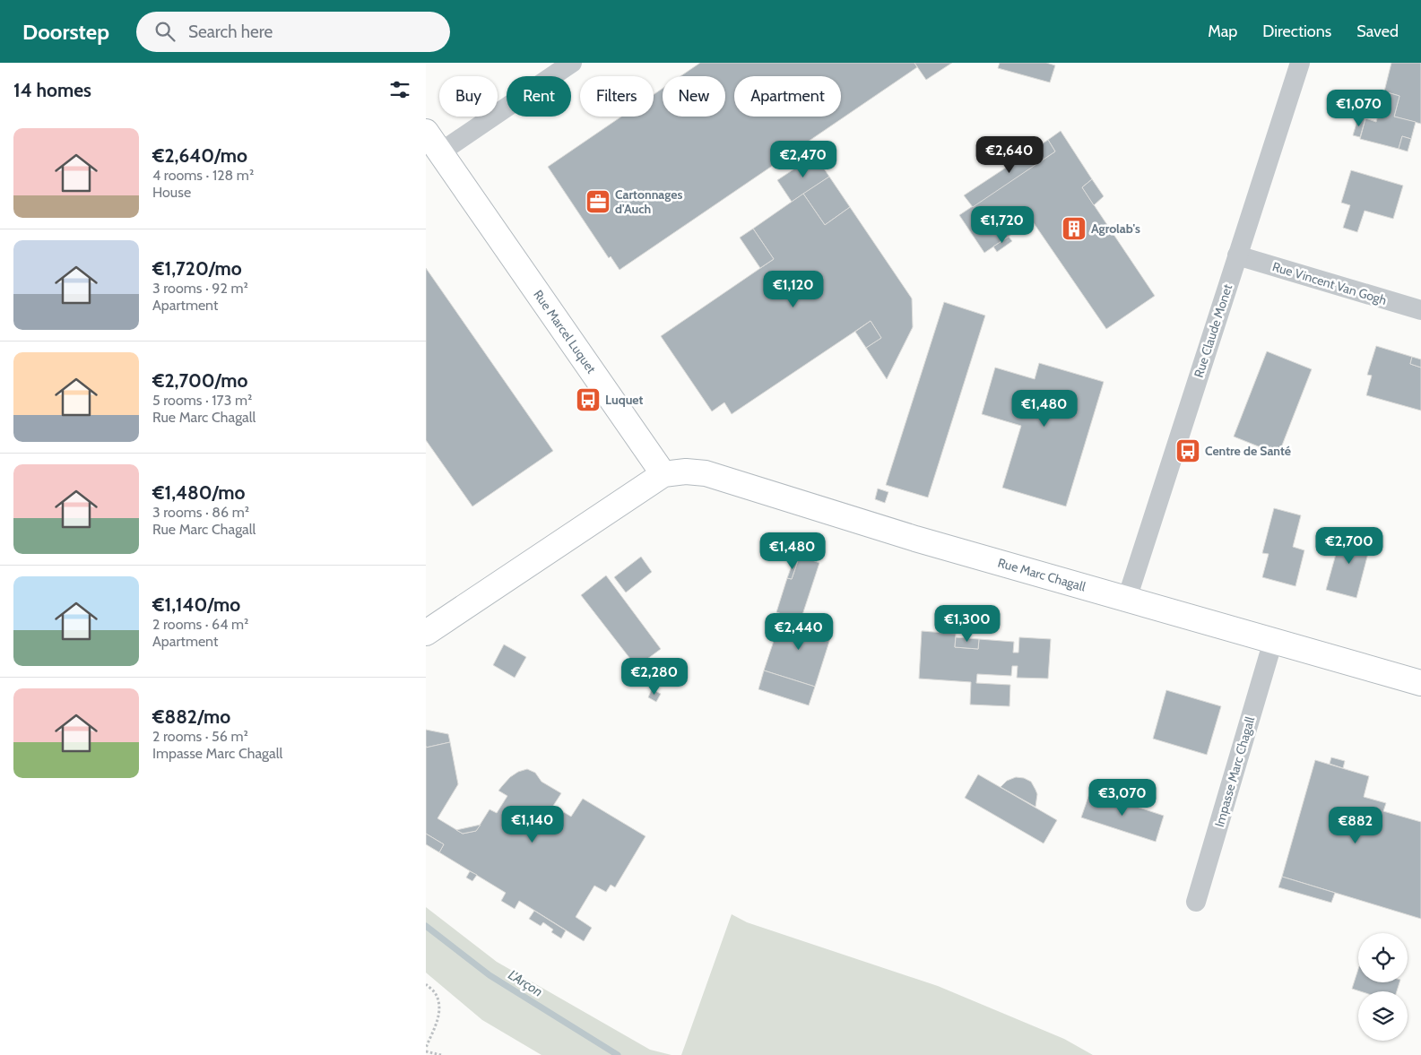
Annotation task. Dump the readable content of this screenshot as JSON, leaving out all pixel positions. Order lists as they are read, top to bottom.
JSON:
{
  "streets": {
    "street": [
      "Rue Vincent Van Gogh",
      "Rue Claude Monet",
      "Rue Marcel Luquet",
      "Rue Marc Chagall",
      "Impasse Marc Chagall"
    ]
  },
  "crossings": [
    ["Rue Vincent Van Gogh", "Rue Claude Monet"],
    ["Rue Claude Monet", "Rue Marc Chagall"],
    ["Rue Marcel Luquet", "Rue Marc Chagall"],
    ["Rue Marc Chagall", "Impasse Marc Chagall"]
  ],
  "water": ["L'Arçon"],
  "places": {
    "office": ["Cartonnages d'Auch"],
    "building": ["Agrolab's"],
    "bus stop": ["Luquet", "Centre de Santé"]
  },
  "page": {
    "header": "Doorstep",
    "search": "Search here",
    "nav": ["Map", "Directions", "Saved"],
    "heading": "14 homes",
    "chip": [
      "Buy",
      "Rent",
      "Filters",
      "New",
      "Apartment"
    ],
    "price": [
      "€1,070",
      "€2,640",
      "€2,470",
      "€1,720",
      "€1,120",
      "€1,480",
      "€2,700",
      "€1,480",
      "€1,300",
      "€2,440",
      "€2,280",
      "€3,070",
      "€1,140",
      "€882"
    ],
    "list": [
      {
        "name": "€2,640/mo",
        "note": "4 rooms · 128 m² · House"
      },
      {
        "name": "€1,720/mo",
        "note": "3 rooms · 92 m² · Apartment"
      },
      {
        "name": "€2,700/mo",
        "note": "5 rooms · 173 m² · Rue Marc Chagall"
      },
      {
        "name": "€1,480/mo",
        "note": "3 rooms · 86 m² · Rue Marc Chagall"
      },
      {
        "name": "€1,140/mo",
        "note": "2 rooms · 64 m² · Apartment"
      },
      {
        "name": "€882/mo",
        "note": "2 rooms · 56 m² · Impasse Marc Chagall"
      }
    ]
  }
}
